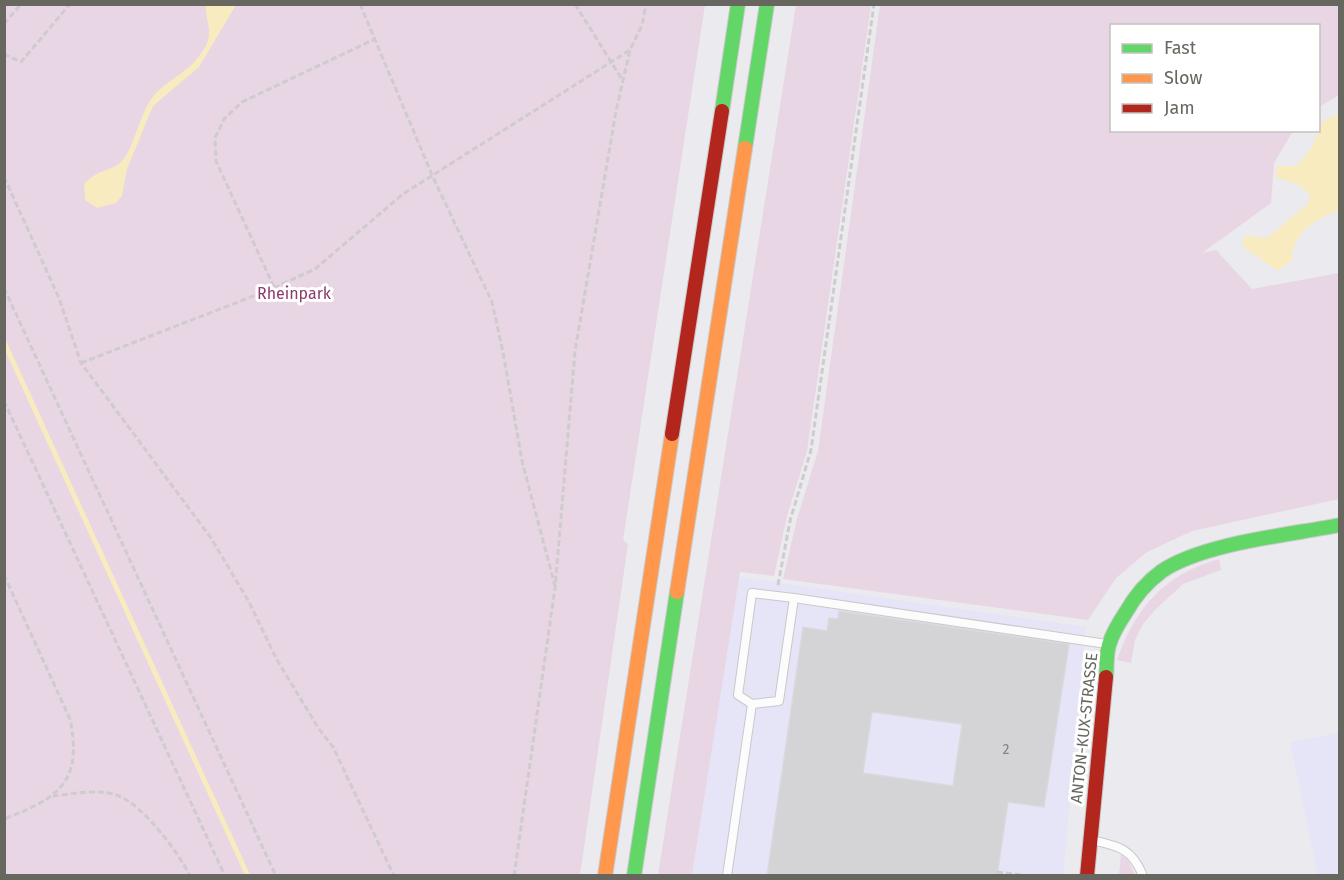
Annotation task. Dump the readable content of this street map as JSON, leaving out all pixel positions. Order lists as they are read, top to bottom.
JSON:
{
  "streets": {
    "main road": ["ANTON-KUX-STRASSE"]
  },
  "parks": ["Rheinpark"],
  "house_numbers": ["2"],
  "legend": ["Fast", "Slow", "Jam"]
}
